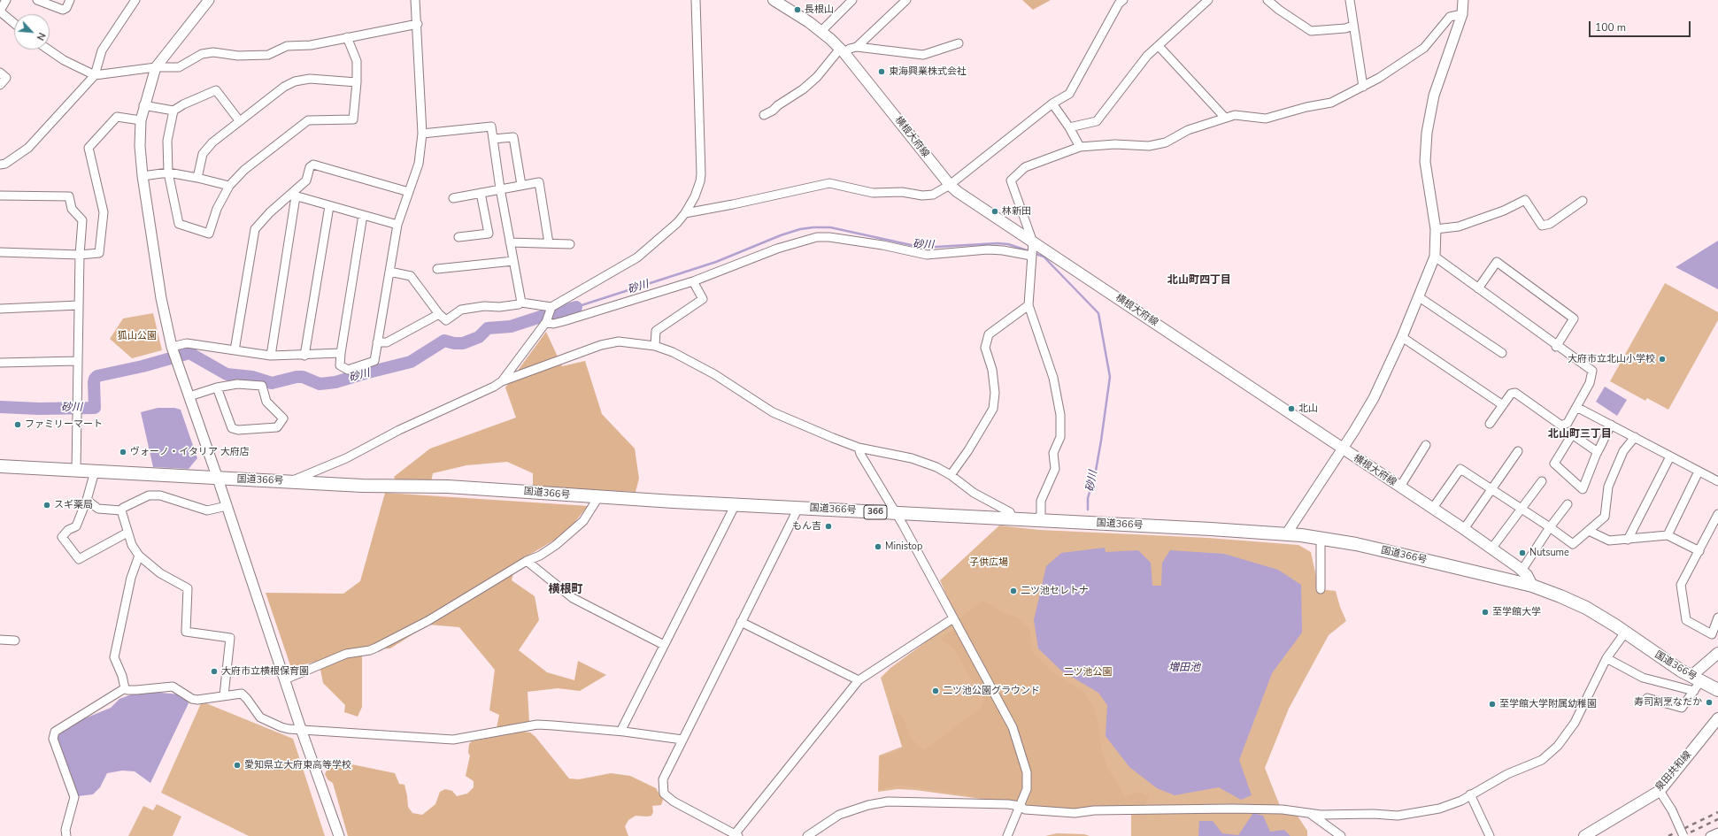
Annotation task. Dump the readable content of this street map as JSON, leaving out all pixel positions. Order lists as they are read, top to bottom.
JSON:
{
  "streets": {
    "highway": ["国道366号", "366"],
    "main road": ["横根大府線", "泉田共和線"]
  },
  "crossings": [
    ["横根大府線", "国道366号"]
  ],
  "districts": ["北山町四丁目", "北山町三丁目", "横根町"],
  "water": ["砂川", "増田池"],
  "parks": ["狐山公園", "子供広場", "二ツ池公園"],
  "places": [
    "長根山",
    "東海興業株式会社",
    "林新田",
    "大府市立北山小学校",
    "北山",
    "ファミリーマート",
    "ヴォーノ・イタリア 大府店",
    "スギ薬局",
    "もん吉",
    "Ministop",
    "Nutsume",
    "二ツ池セレトナ",
    "至学館大学",
    "大府市立横根保育園",
    "二ツ池公園グラウンド",
    "寿司割烹なだか",
    "至学館大学附属幼稚園",
    "愛知県立大府東高等学校"
  ],
  "scale_bar": "100 m",
  "north": "bottom right"
}
